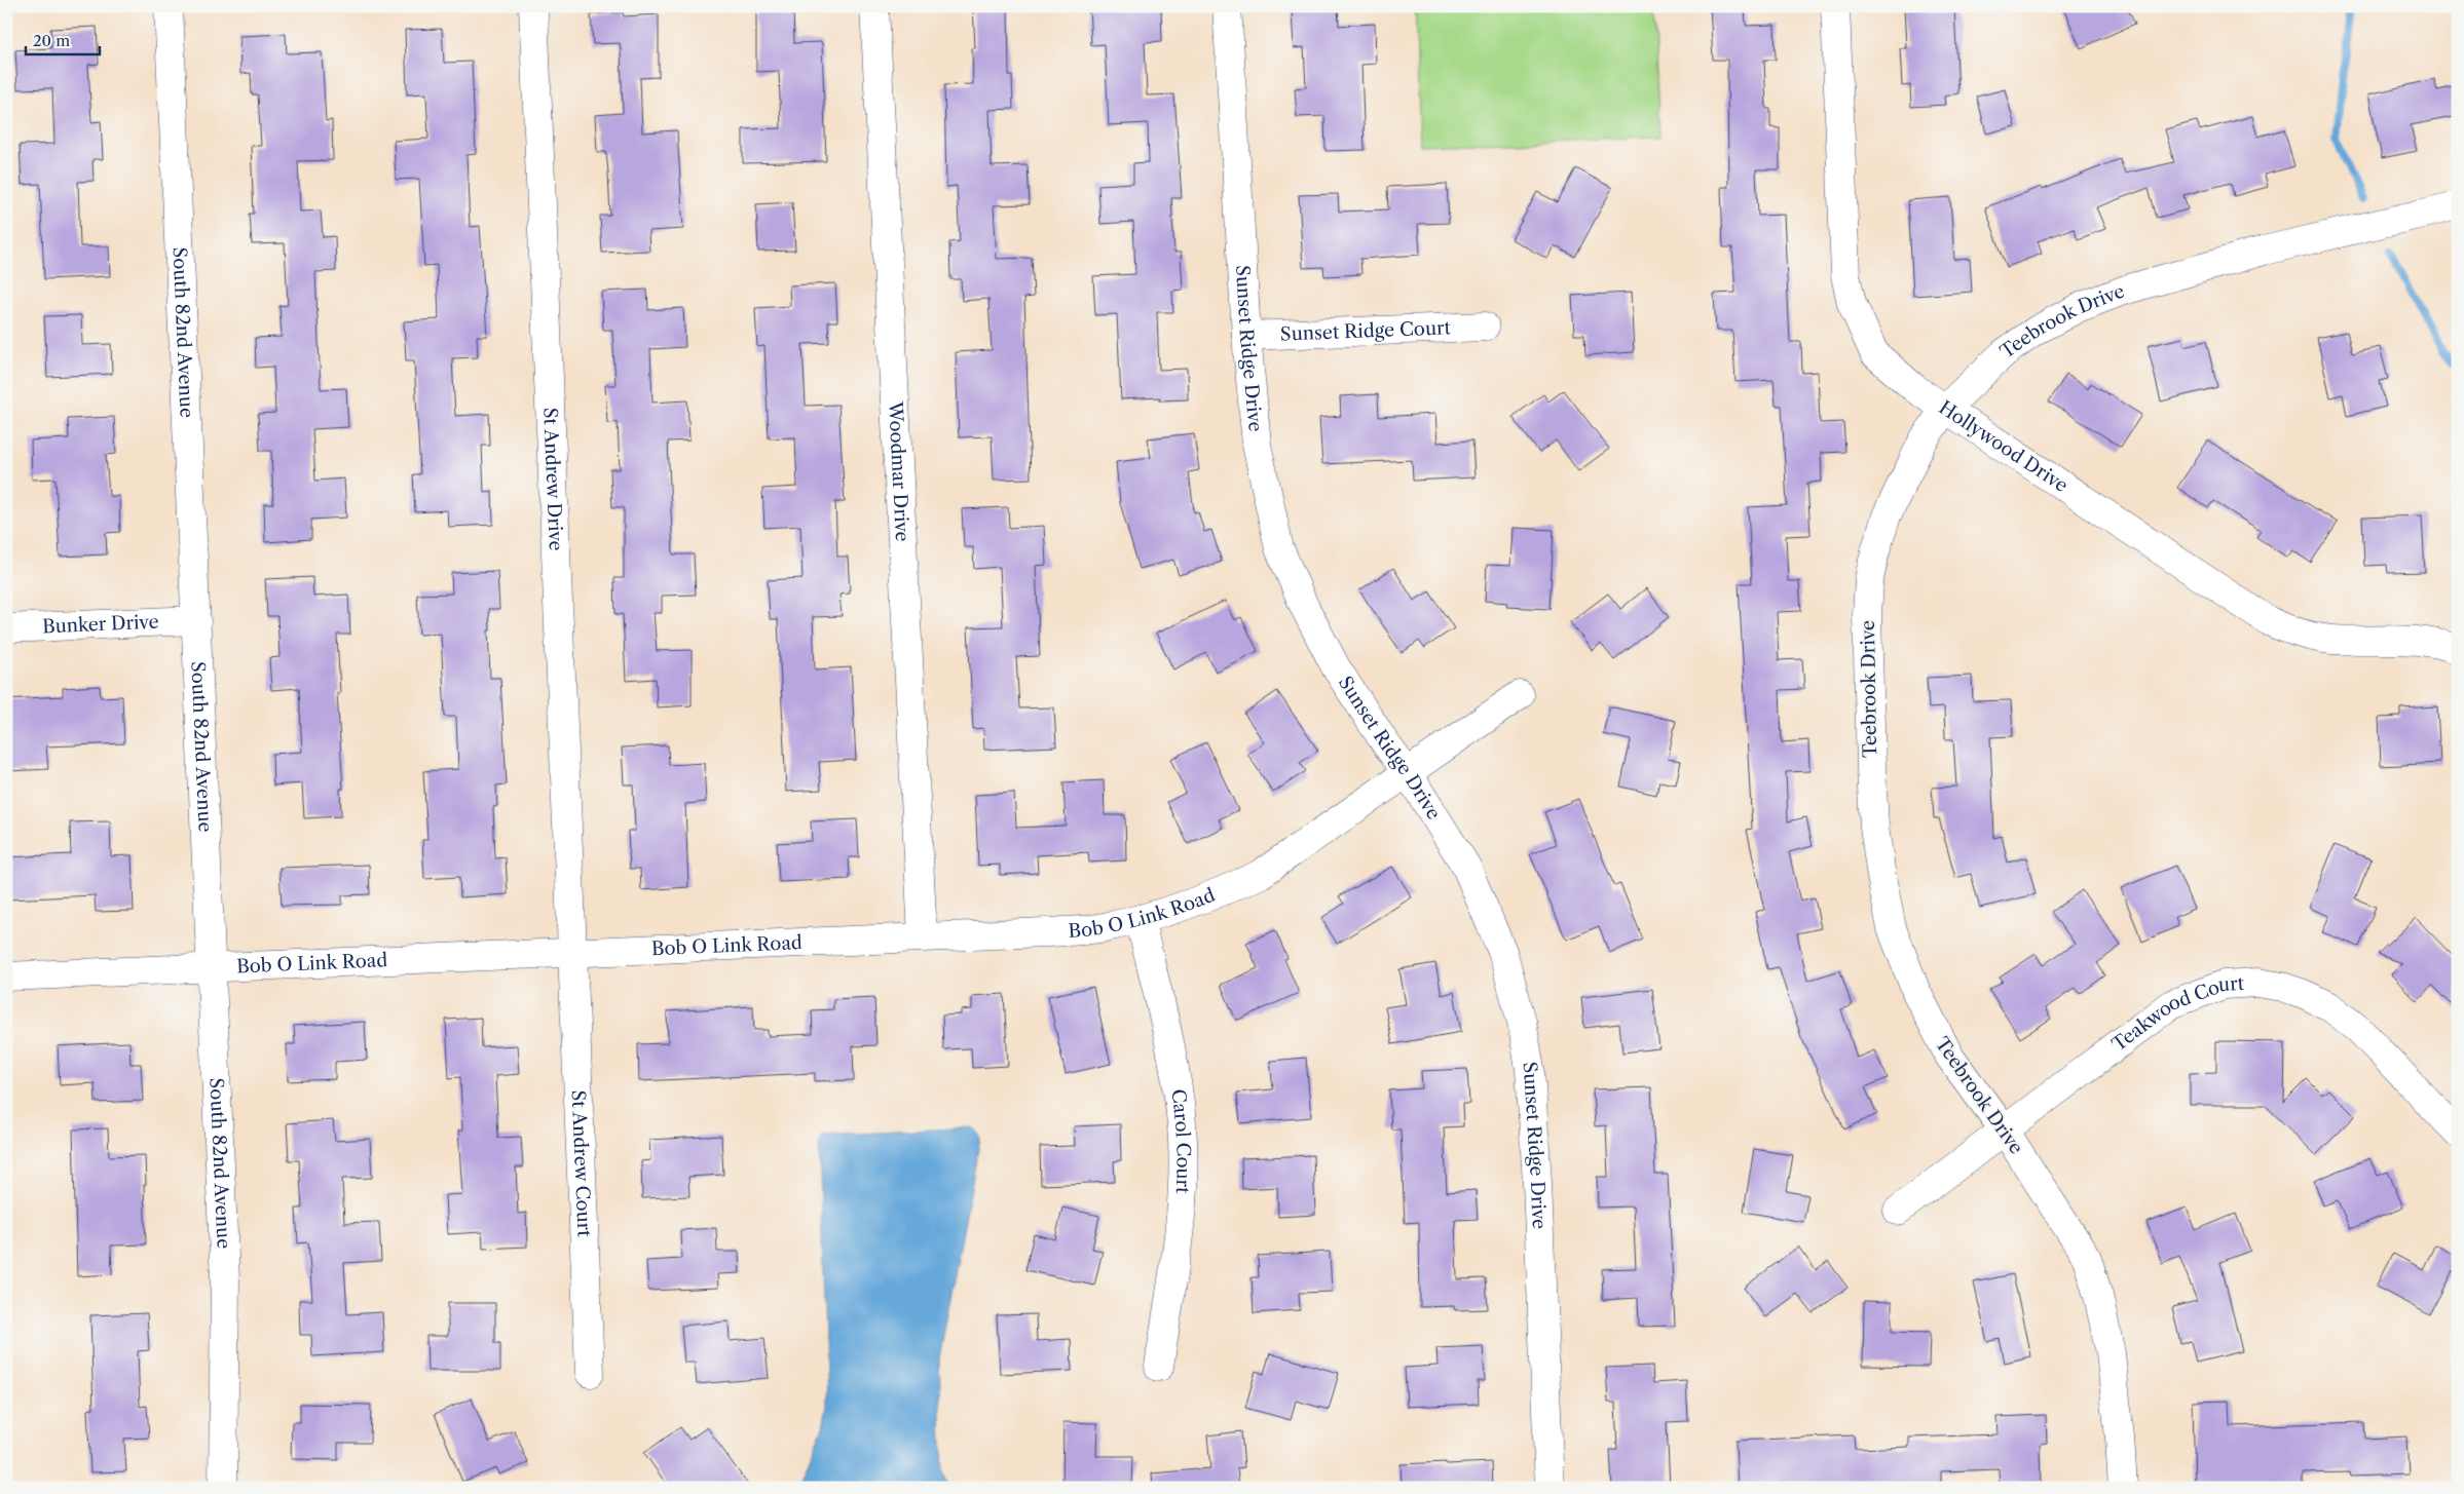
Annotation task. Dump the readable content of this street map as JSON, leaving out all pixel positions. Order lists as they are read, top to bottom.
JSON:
{
  "streets": {
    "street": [
      "Teebrook Drive",
      "South 82nd Avenue",
      "Sunset Ridge Court",
      "Sunset Ridge Drive",
      "Hollywood Drive",
      "Woodmar Drive",
      "St Andrew Drive",
      "Bunker Drive",
      "Bob O Link Road",
      "Teakwood Court",
      "Carol Court",
      "St Andrew Court"
    ]
  },
  "crossings": [
    ["Teebrook Drive", "Hollywood Drive"],
    ["Teebrook Drive", "Teakwood Court"],
    ["South 82nd Avenue", "Bunker Drive"],
    ["South 82nd Avenue", "Bob O Link Road"],
    ["Sunset Ridge Court", "Sunset Ridge Drive"],
    ["Sunset Ridge Drive", "Bob O Link Road"],
    ["Woodmar Drive", "Bob O Link Road"],
    ["St Andrew Drive", "Bob O Link Road"],
    ["St Andrew Drive", "St Andrew Court"],
    ["Bob O Link Road", "Carol Court"],
    ["Bob O Link Road", "St Andrew Court"]
  ],
  "scale_bar": "20 m"
}
